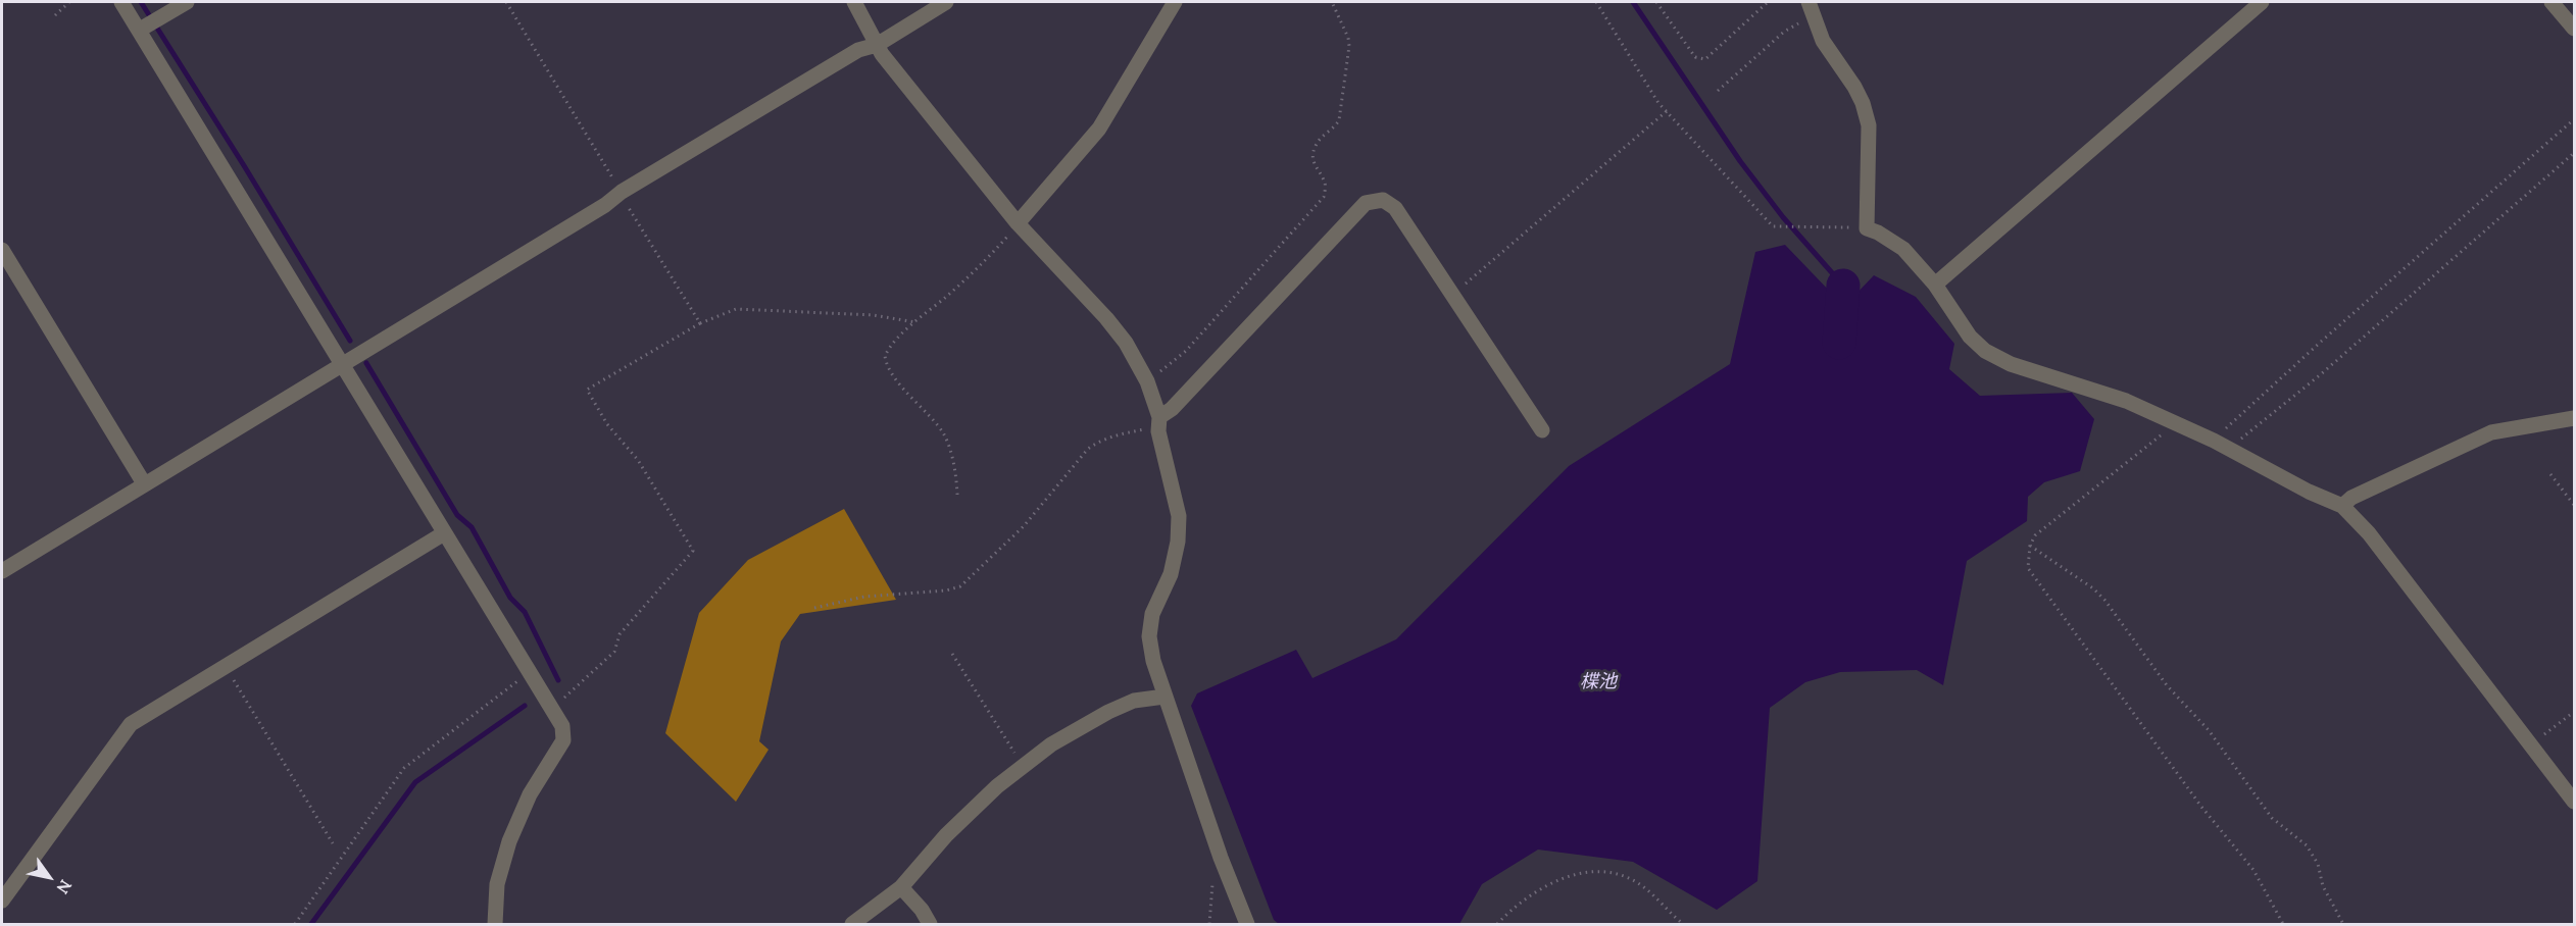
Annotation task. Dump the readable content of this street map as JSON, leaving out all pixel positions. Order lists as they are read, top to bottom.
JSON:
{
  "water": ["楪池"],
  "north": "bottom right"
}
